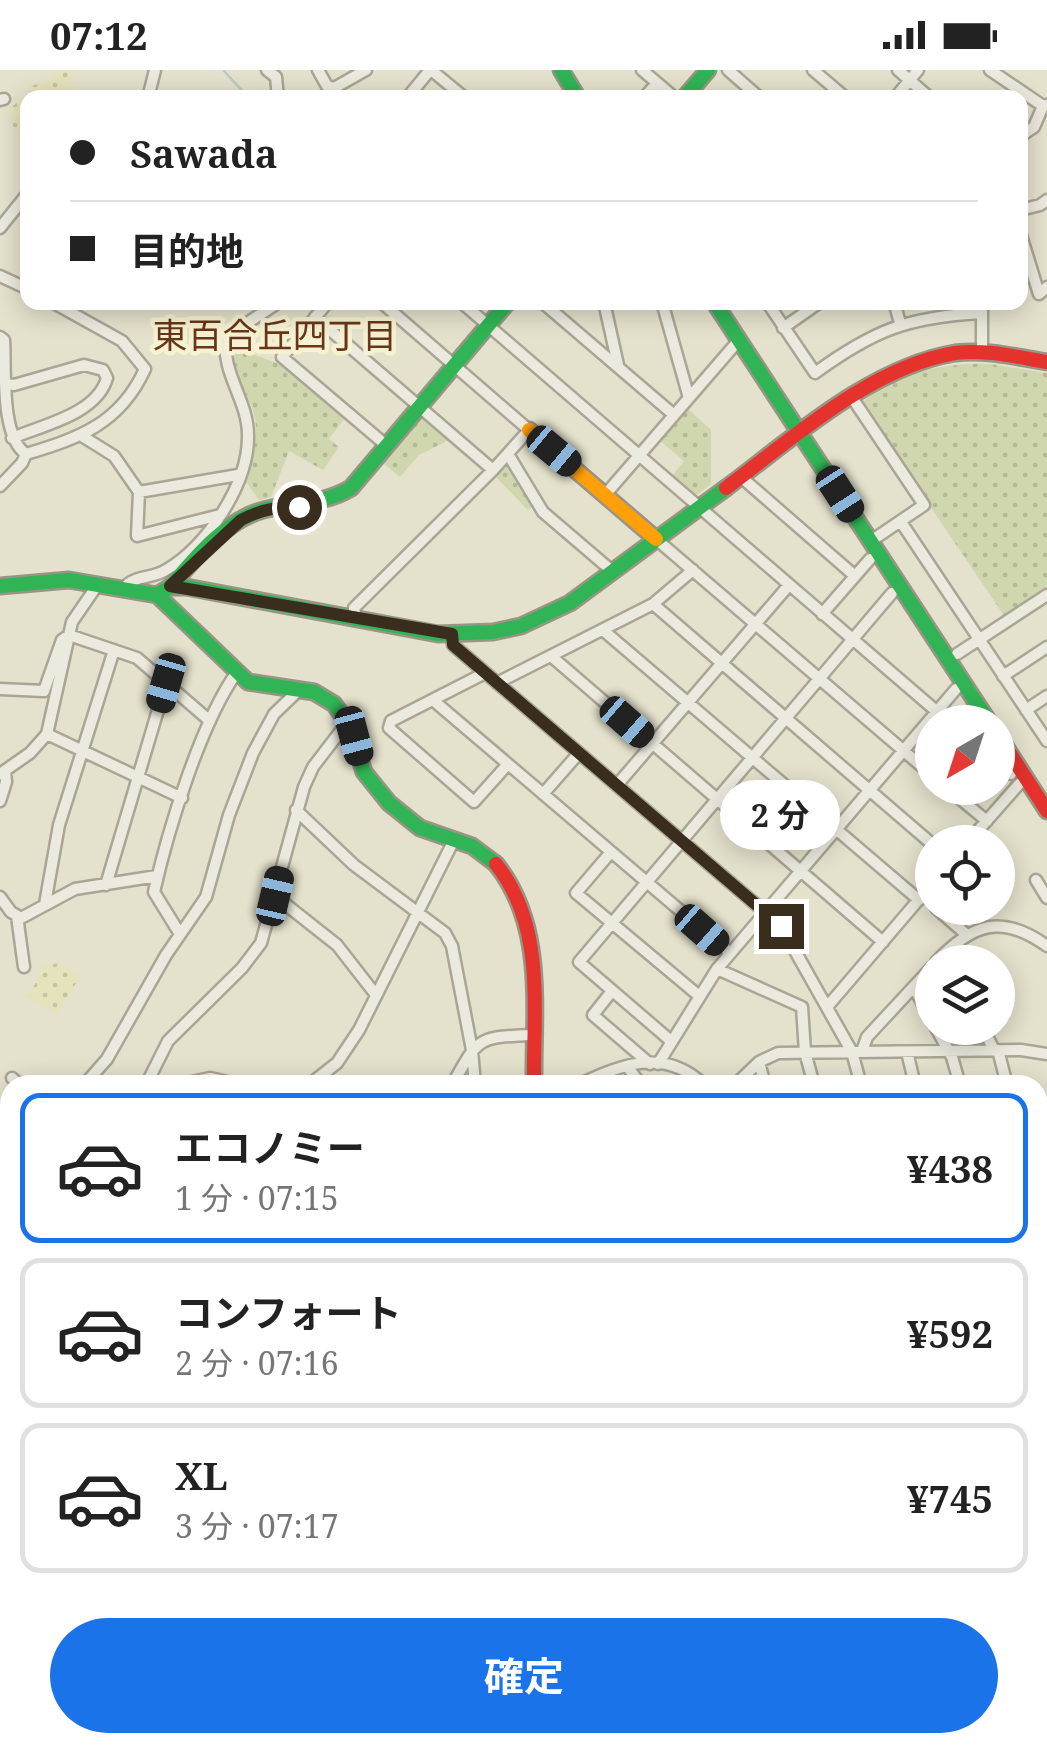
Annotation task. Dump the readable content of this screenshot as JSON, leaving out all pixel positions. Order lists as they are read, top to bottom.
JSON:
{
  "districts": ["東百合丘四丁目"],
  "north": "bottom left",
  "page": {
    "status": "07:12",
    "banner": ["Sawada", "目的地"],
    "bubble": "2 分",
    "list": [
      {
        "name": "エコノミー",
        "note": "1 分 · 07:15",
        "value": "¥438"
      },
      {
        "name": "コンフォート",
        "note": "2 分 · 07:16",
        "value": "¥592"
      },
      {
        "name": "XL",
        "note": "3 分 · 07:17",
        "value": "¥745"
      }
    ],
    "buttons": "確定"
  }
}
